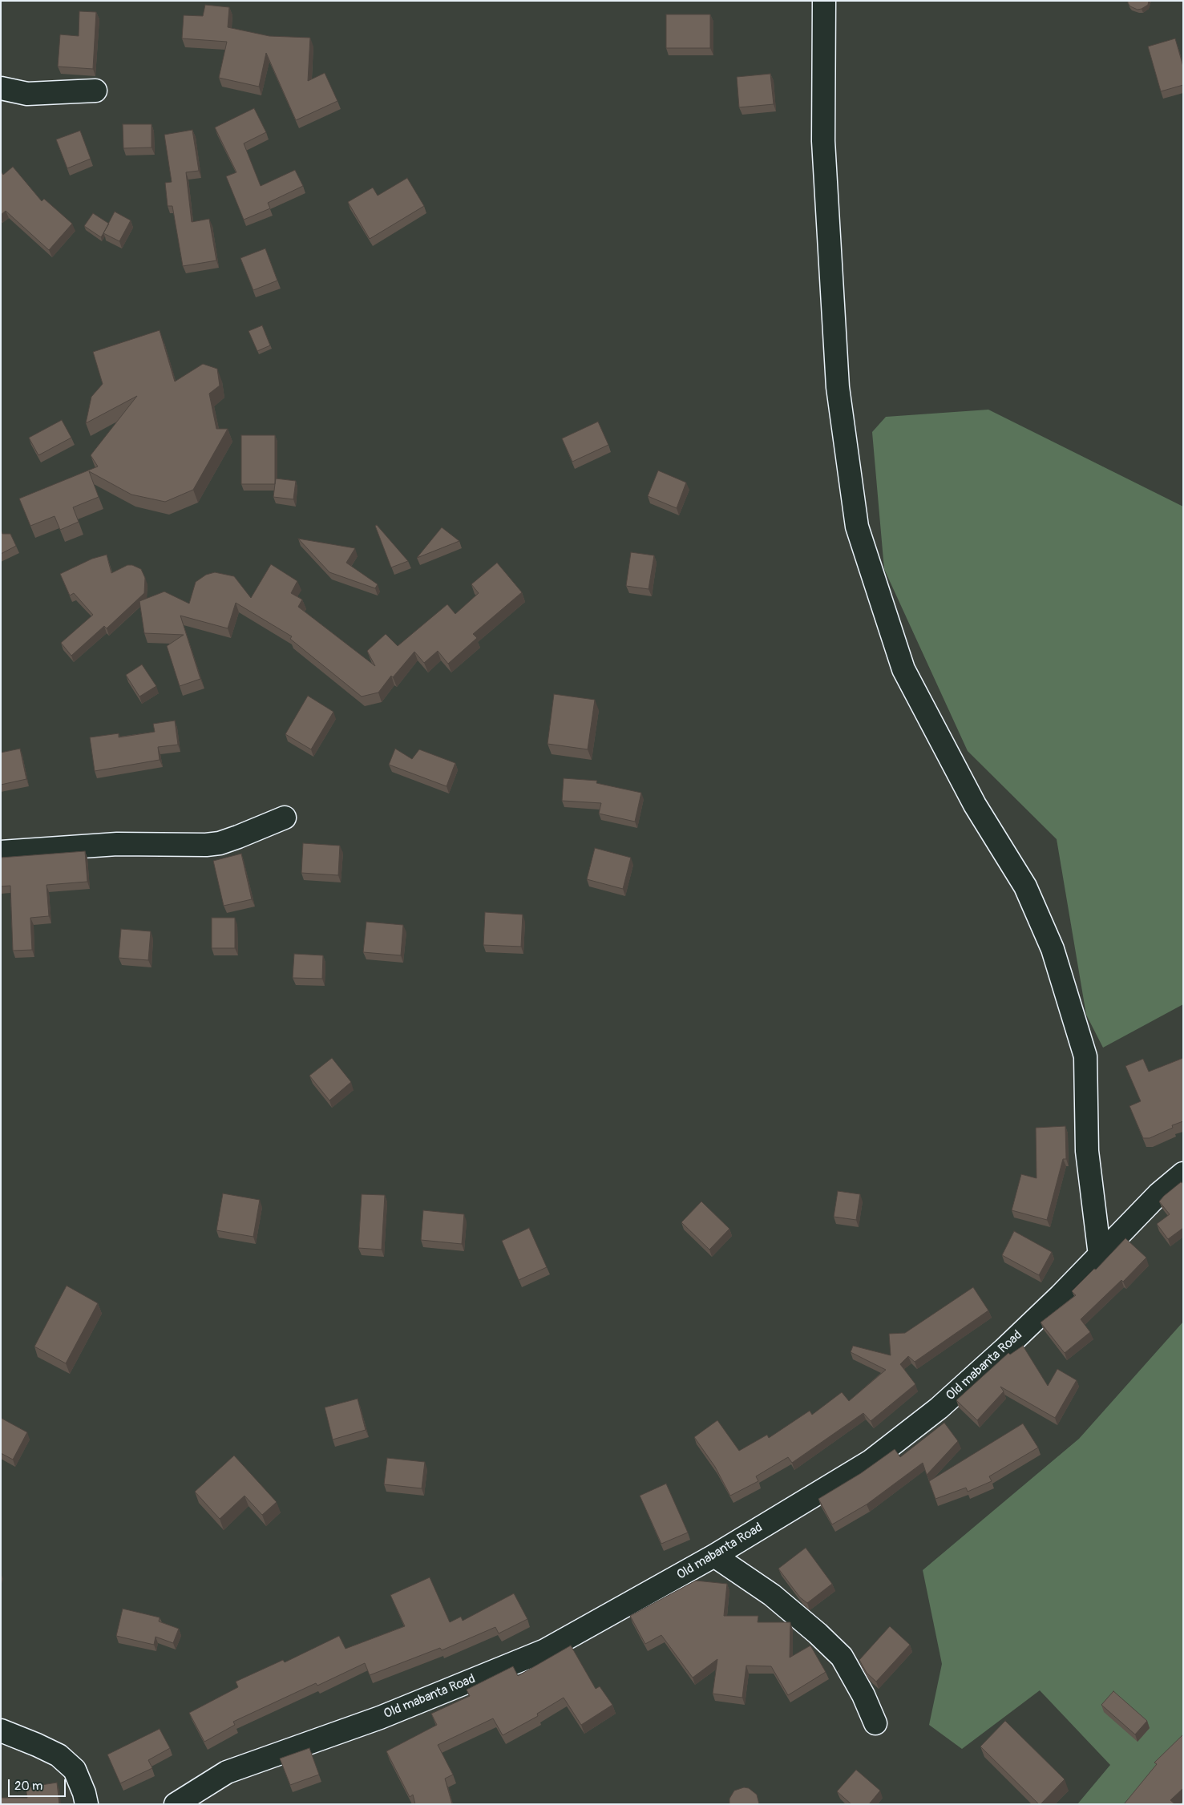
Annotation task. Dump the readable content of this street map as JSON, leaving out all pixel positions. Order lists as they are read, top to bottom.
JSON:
{
  "streets": {
    "street": ["Old mabanta Road"]
  },
  "scale_bar": "20 m"
}
